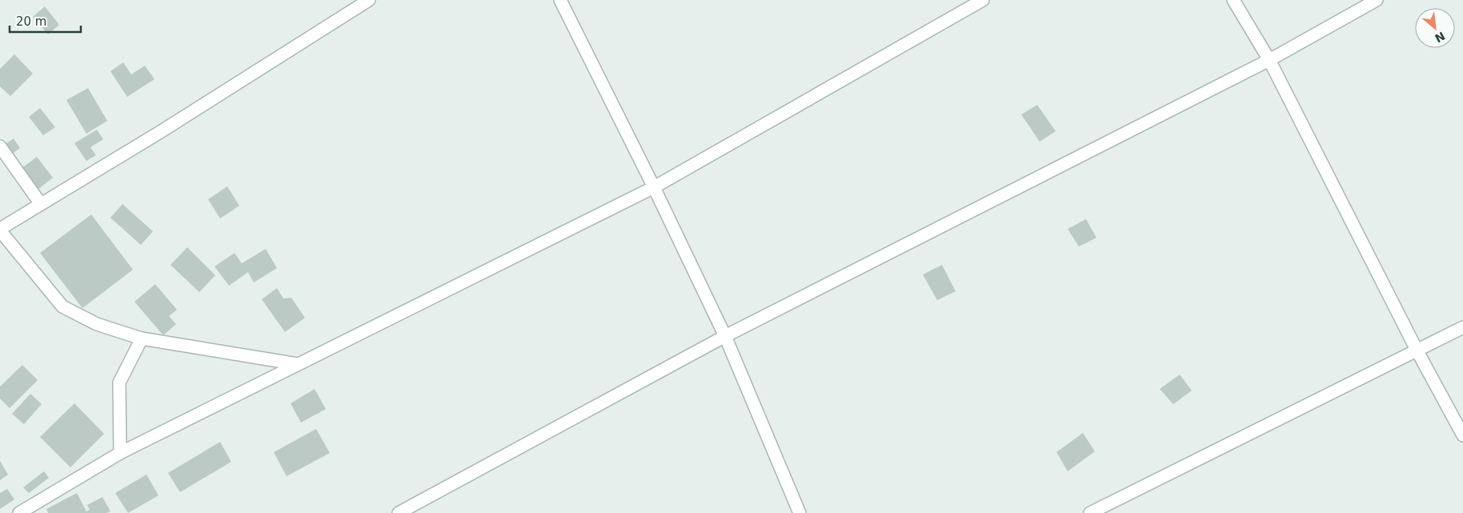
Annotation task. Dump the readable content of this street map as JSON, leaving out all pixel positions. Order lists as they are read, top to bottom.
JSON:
{
  "scale_bar": "20 m",
  "north": "bottom right"
}
